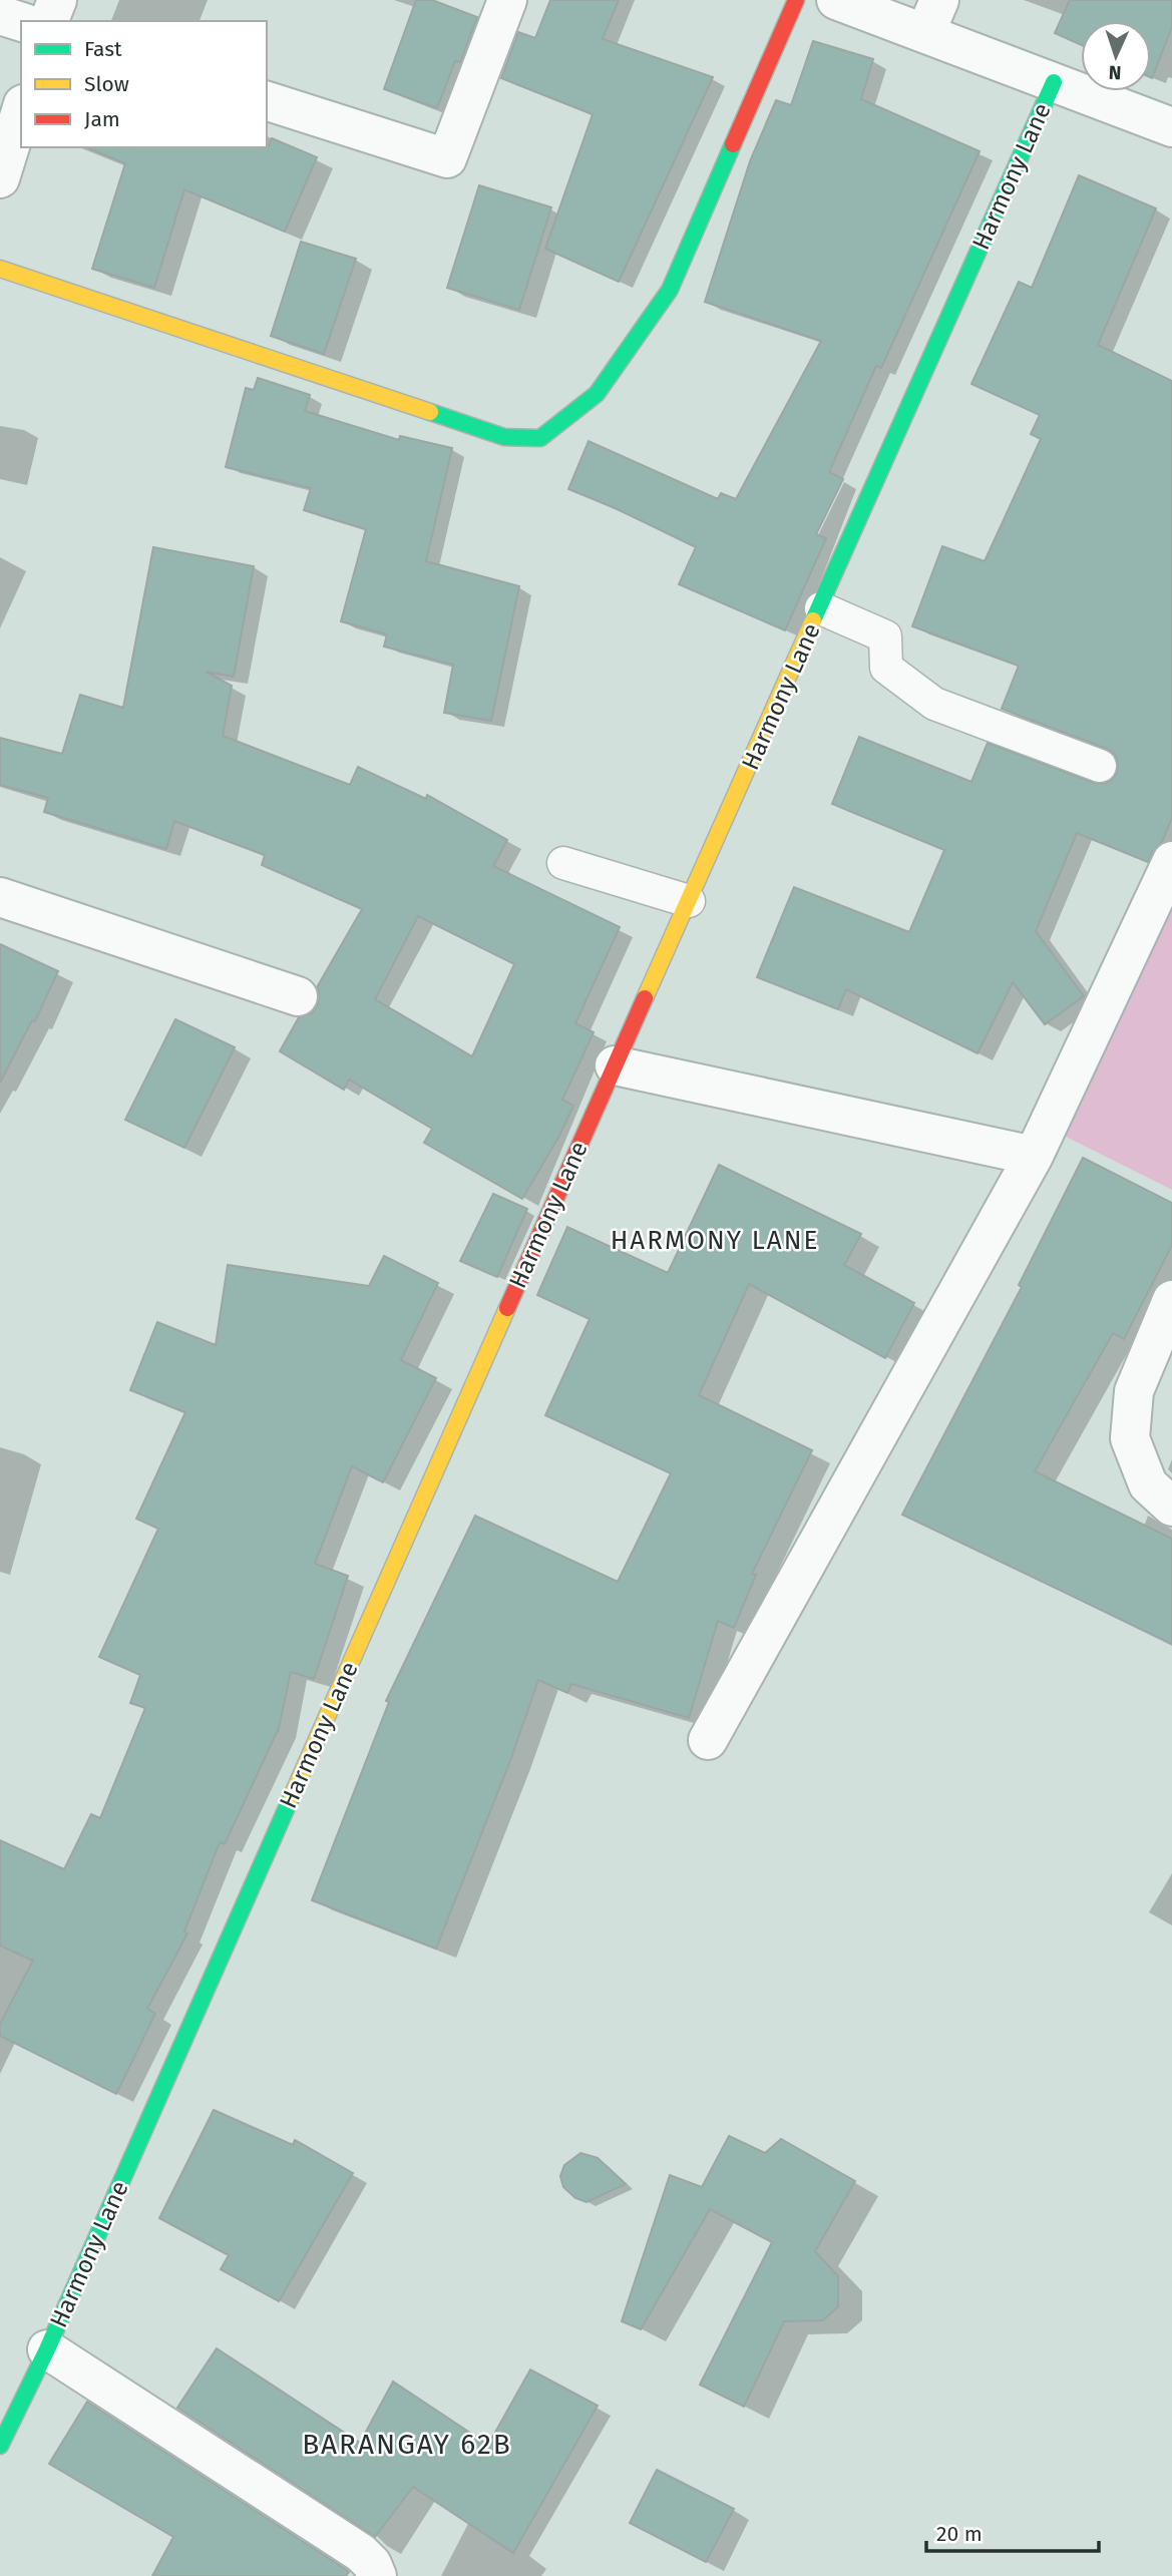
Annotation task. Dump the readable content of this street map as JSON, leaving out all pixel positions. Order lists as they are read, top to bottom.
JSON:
{
  "streets": {
    "street": ["Harmony Lane"]
  },
  "districts": ["HARMONY LANE", "BARANGAY 62B"],
  "legend": ["Fast", "Slow", "Jam"],
  "scale_bar": "20 m",
  "north": "bottom"
}
